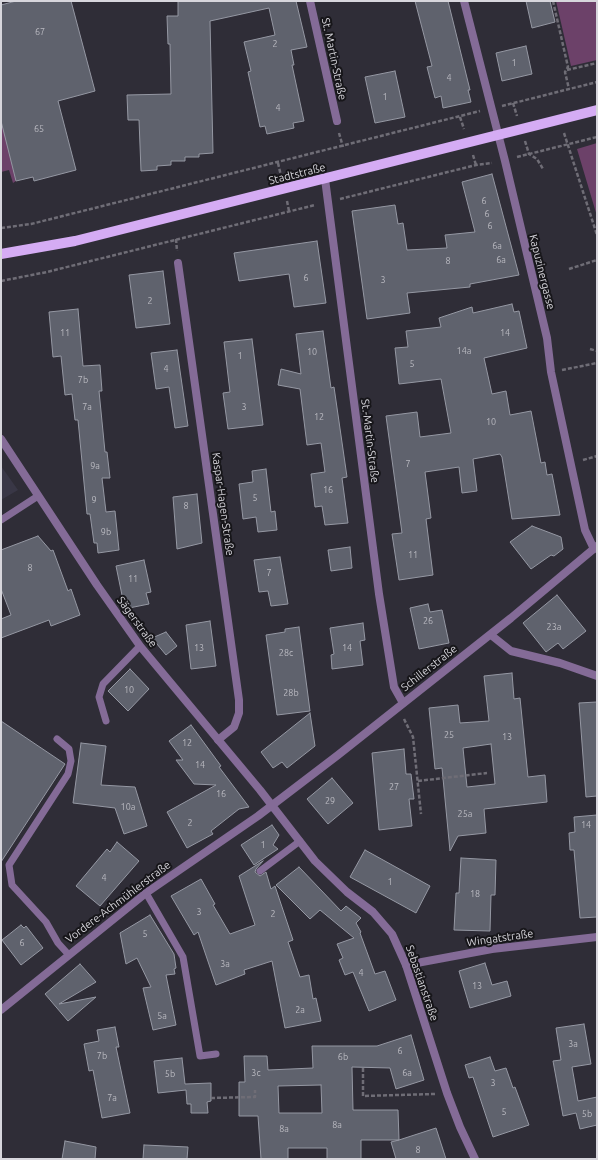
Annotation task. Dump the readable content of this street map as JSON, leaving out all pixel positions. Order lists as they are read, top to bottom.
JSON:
{
  "streets": {
    "main road": ["Stadtstraße"],
    "street": [
      "St. Martin-Straße",
      "Kapuzinergasse",
      "St.-Martin-Straße",
      "Kaspar-Hagen-Straße",
      "Sägerstraße",
      "Schillerstraße",
      "Vordere-Achmühlerstraße",
      "Wingatstraße",
      "Sebastianstraße"
    ]
  },
  "crossings": [
    ["Stadtstraße", "Kapuzinergasse"],
    ["Stadtstraße", "St.-Martin-Straße"],
    ["Kapuzinergasse", "Schillerstraße"],
    ["St.-Martin-Straße", "Schillerstraße"],
    ["Kaspar-Hagen-Straße", "Sägerstraße"],
    ["Sägerstraße", "Schillerstraße"],
    ["Sägerstraße", "Vordere-Achmühlerstraße"],
    ["Sägerstraße", "Sebastianstraße"],
    ["Schillerstraße", "Vordere-Achmühlerstraße"],
    ["Schillerstraße", "Sebastianstraße"],
    ["Vordere-Achmühlerstraße", "Sebastianstraße"],
    ["Wingatstraße", "Sebastianstraße"]
  ],
  "house_numbers": [
    "67",
    "2",
    "1",
    "4",
    "1",
    "4",
    "65",
    "6",
    "6",
    "6",
    "6a",
    "6a",
    "8",
    "6",
    "3",
    "2",
    "11",
    "14",
    "14a",
    "10",
    "1",
    "5",
    "4",
    "7b",
    "7a",
    "3",
    "12",
    "10",
    "7",
    "9a",
    "16",
    "5",
    "9",
    "8",
    "9b",
    "11",
    "8",
    "7",
    "11",
    "26",
    "23a",
    "13",
    "14",
    "28c",
    "10",
    "28b",
    "25",
    "13",
    "12",
    "14",
    "27",
    "16",
    "29",
    "10a",
    "25a",
    "2",
    "14",
    "1",
    "4",
    "1",
    "18",
    "3",
    "2",
    "5",
    "6",
    "3a",
    "4",
    "13",
    "2a",
    "5a",
    "3a",
    "6",
    "7b",
    "6b",
    "3c",
    "6a",
    "5b",
    "3",
    "7a",
    "5",
    "5b",
    "8a",
    "8a",
    "8"
  ]
}
